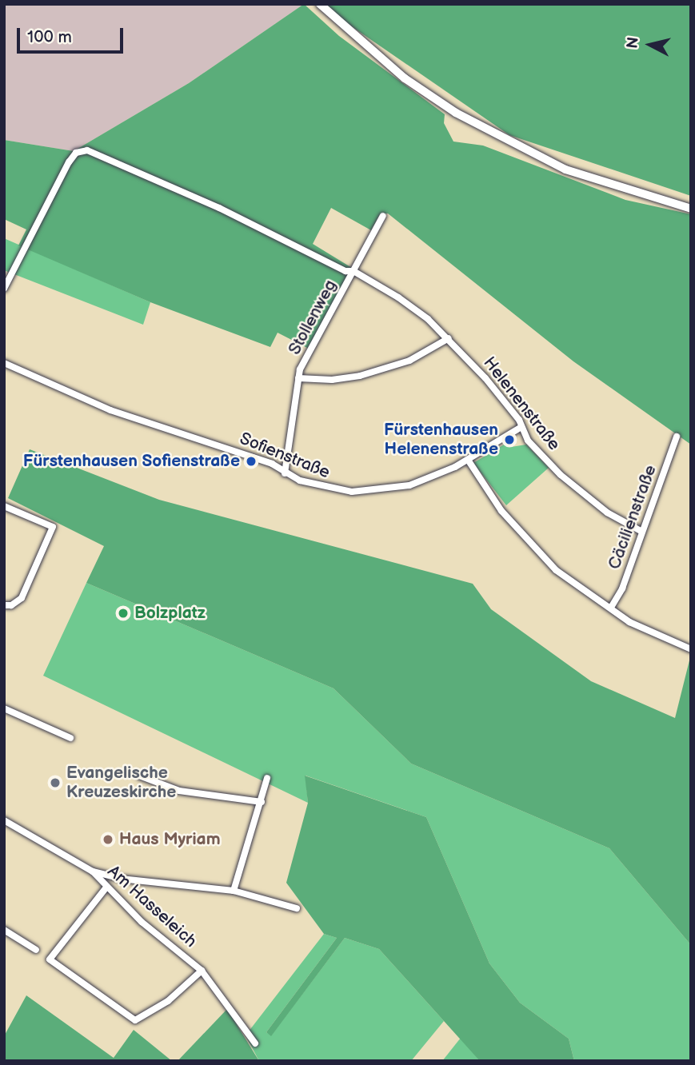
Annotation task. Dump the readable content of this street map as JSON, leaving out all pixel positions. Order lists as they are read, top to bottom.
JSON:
{
  "streets": {
    "street": [
      "Stollenweg",
      "Helenenstraße",
      "Sofienstraße",
      "Cäcilienstraße",
      "Am Hasseleich"
    ]
  },
  "crossings": [
    ["Stollenweg", "Helenenstraße"],
    ["Stollenweg", "Sofienstraße"],
    ["Helenenstraße", "Sofienstraße"],
    ["Helenenstraße", "Cäcilienstraße"]
  ],
  "places": [
    "Fürstenhausen Helenenstraße",
    "Fürstenhausen Sofienstraße",
    "Bolzplatz",
    "Evangelische Kreuzeskirche",
    "Haus Myriam"
  ],
  "scale_bar": "100 m",
  "north": "left"
}
